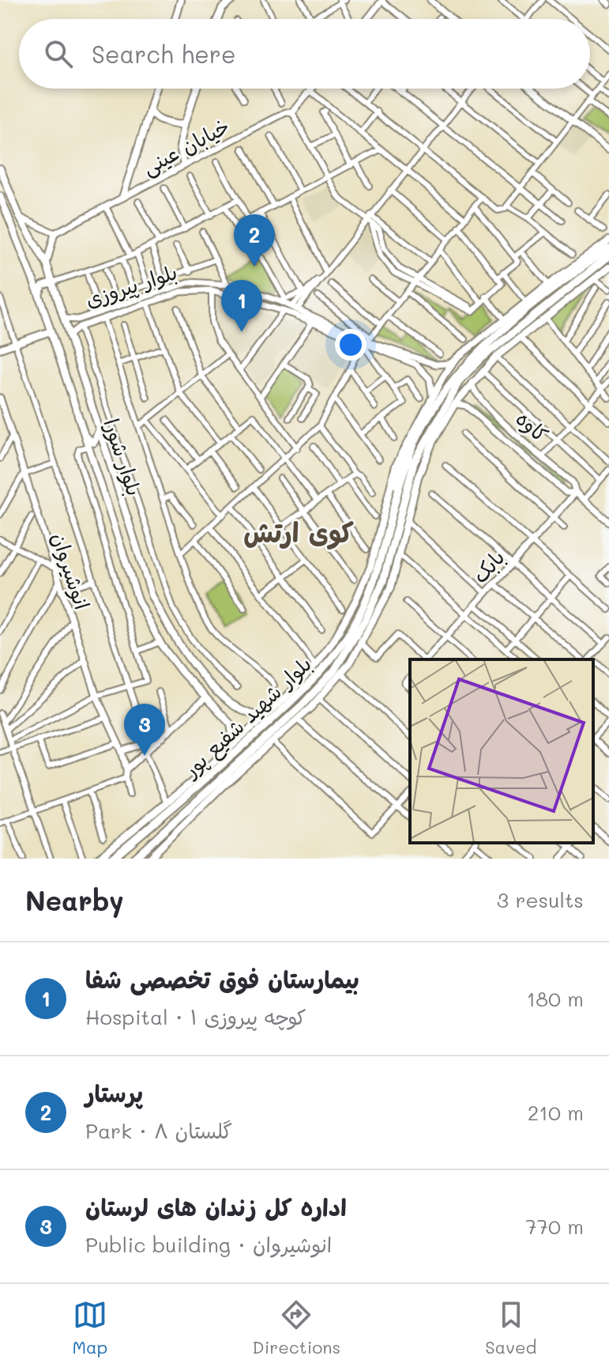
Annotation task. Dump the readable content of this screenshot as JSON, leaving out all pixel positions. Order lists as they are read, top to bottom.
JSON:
{
  "streets": {
    "main road": ["بلوار شورا", "بلوار شهید شفیع پور"],
    "street": [
      "خیابان عینی",
      "بلوار پیروزی",
      "کاوه",
      "بابک",
      "انوشیروان"
    ]
  },
  "crossings": [
    ["بلوار پیروزی", "بلوار شورا"],
    ["کاوه", "بابک"]
  ],
  "districts": ["کوی ارتش"],
  "page": {
    "search": "Search here",
    "pins": ["2", "1", "3"],
    "heading": ["Nearby", "3 results"],
    "list": [
      {
        "mark": "1",
        "name": "بیمارستان فوق تخصصی شفا",
        "note": "Hospital · کوچه پیروزی ۱",
        "value": "180 m"
      },
      {
        "mark": "2",
        "name": "پرستار",
        "note": "Park · گلستان ۸",
        "value": "210 m"
      },
      {
        "mark": "3",
        "name": "اداره کل زندان های لرستان",
        "note": "Public building · انوشیروان",
        "value": "770 m"
      }
    ],
    "nav": ["Map", "Directions", "Saved"]
  }
}
